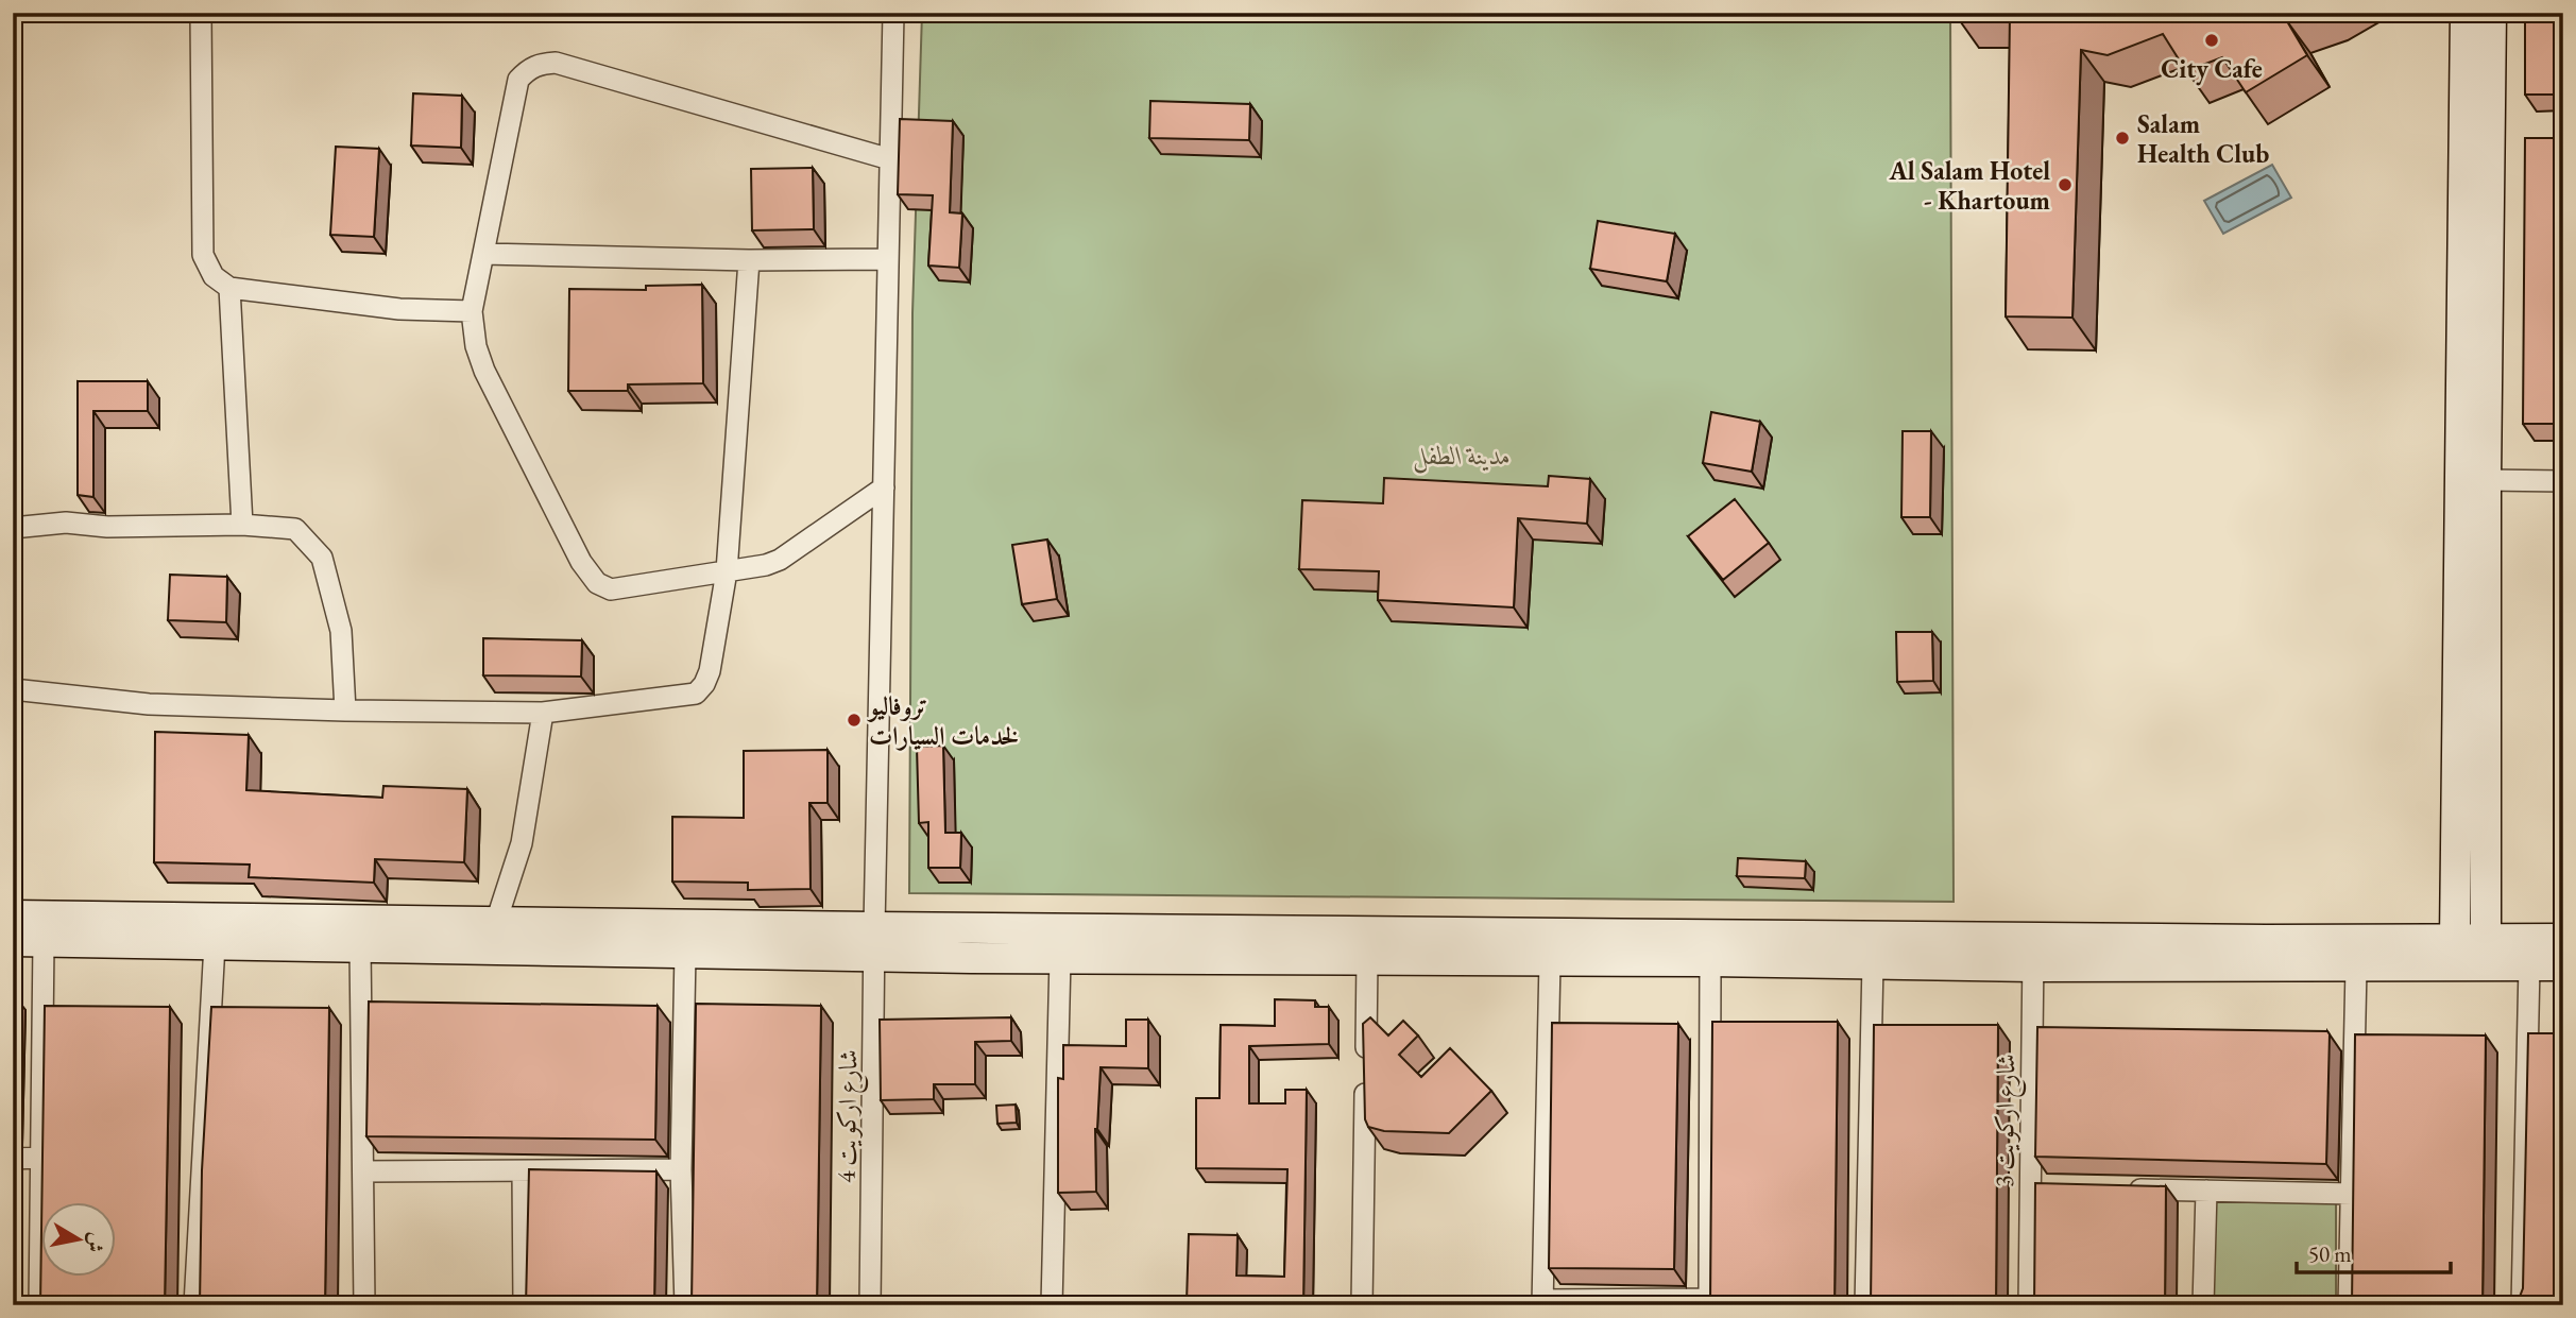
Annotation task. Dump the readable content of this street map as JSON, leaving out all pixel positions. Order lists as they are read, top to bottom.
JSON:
{
  "streets": {
    "street": ["شارع اركويت 4", "شارع اركويت 3"]
  },
  "parks": ["مدينة الطفل"],
  "places": [
    "City Cafe",
    "Salam Health Club",
    "Al Salam Hotel - Khartoum",
    "تروفاليو لخدمات السيارات"
  ],
  "scale_bar": "50 m",
  "north": "right"
}
